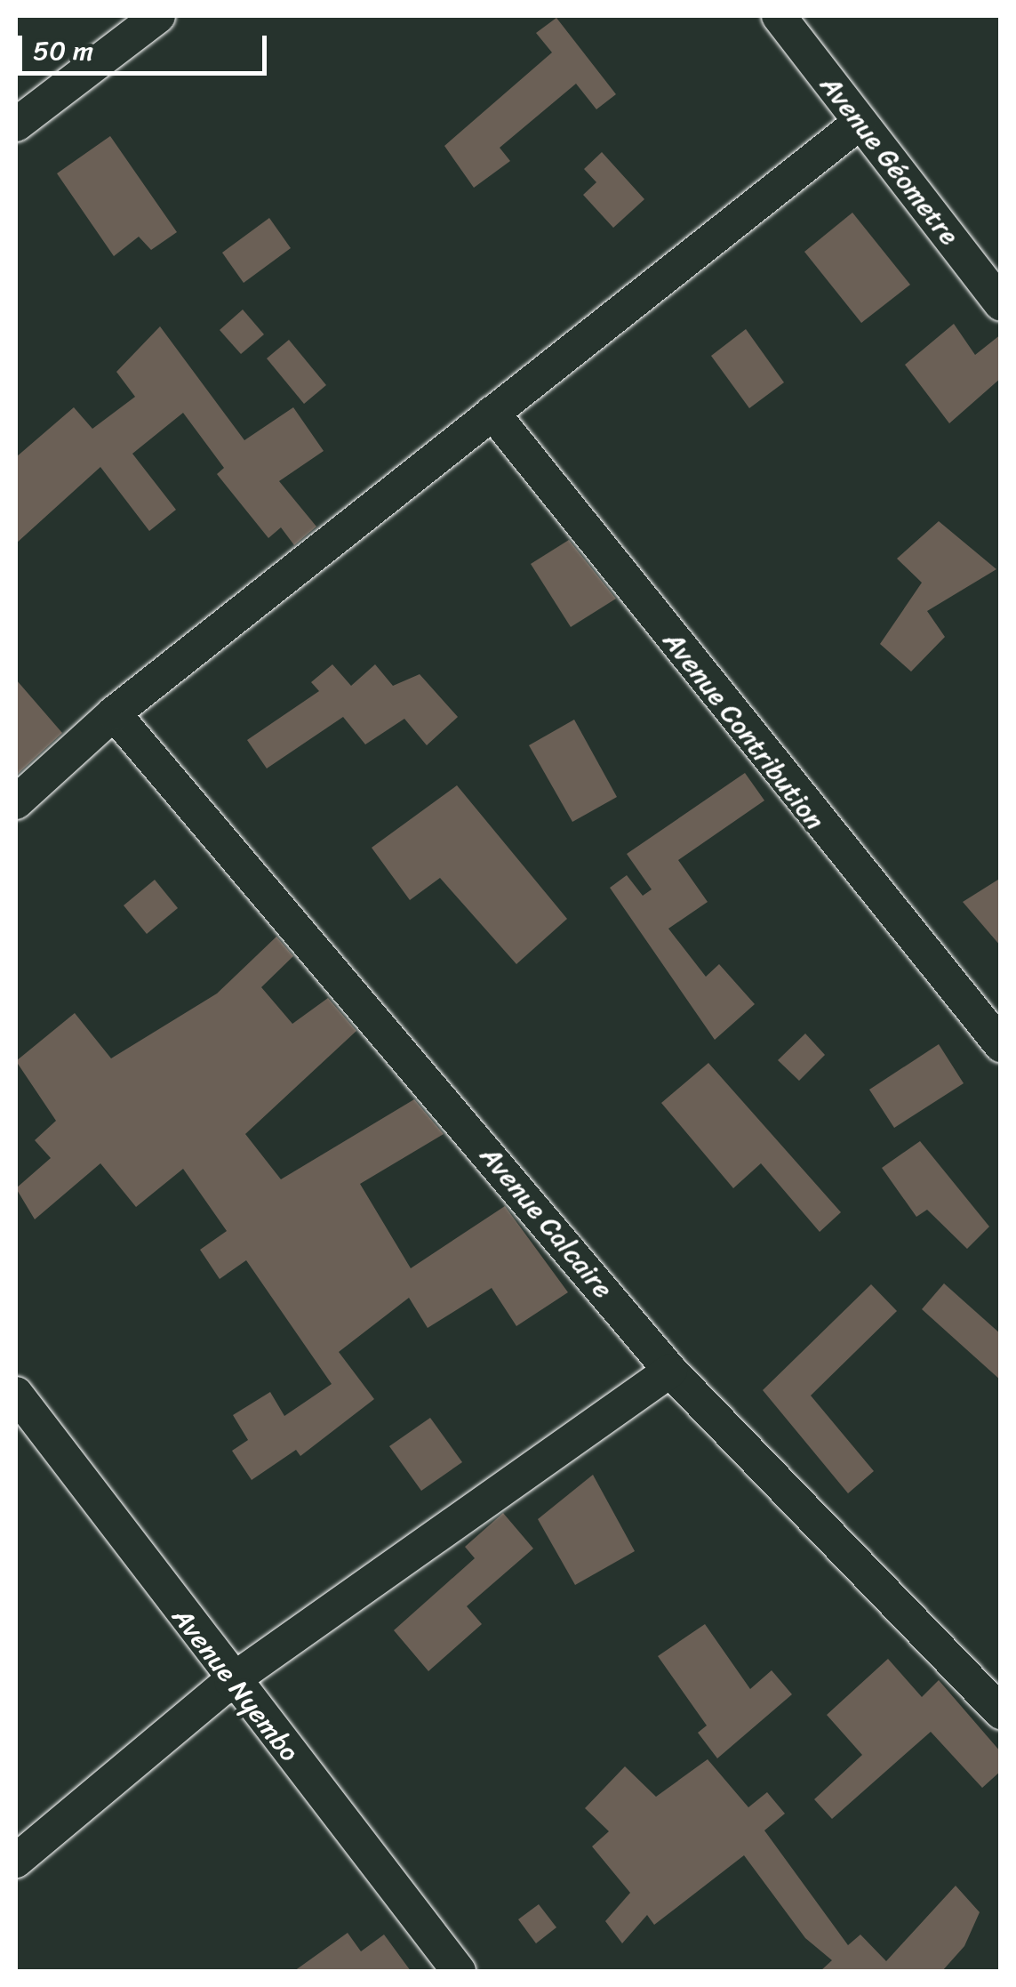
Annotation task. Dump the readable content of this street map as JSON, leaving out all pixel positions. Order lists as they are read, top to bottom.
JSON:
{
  "streets": {
    "street": [
      "Avenue Géometre",
      "Avenue Contribution",
      "Avenue Calcaire",
      "Avenue Nyembo"
    ]
  },
  "scale_bar": "50 m"
}
